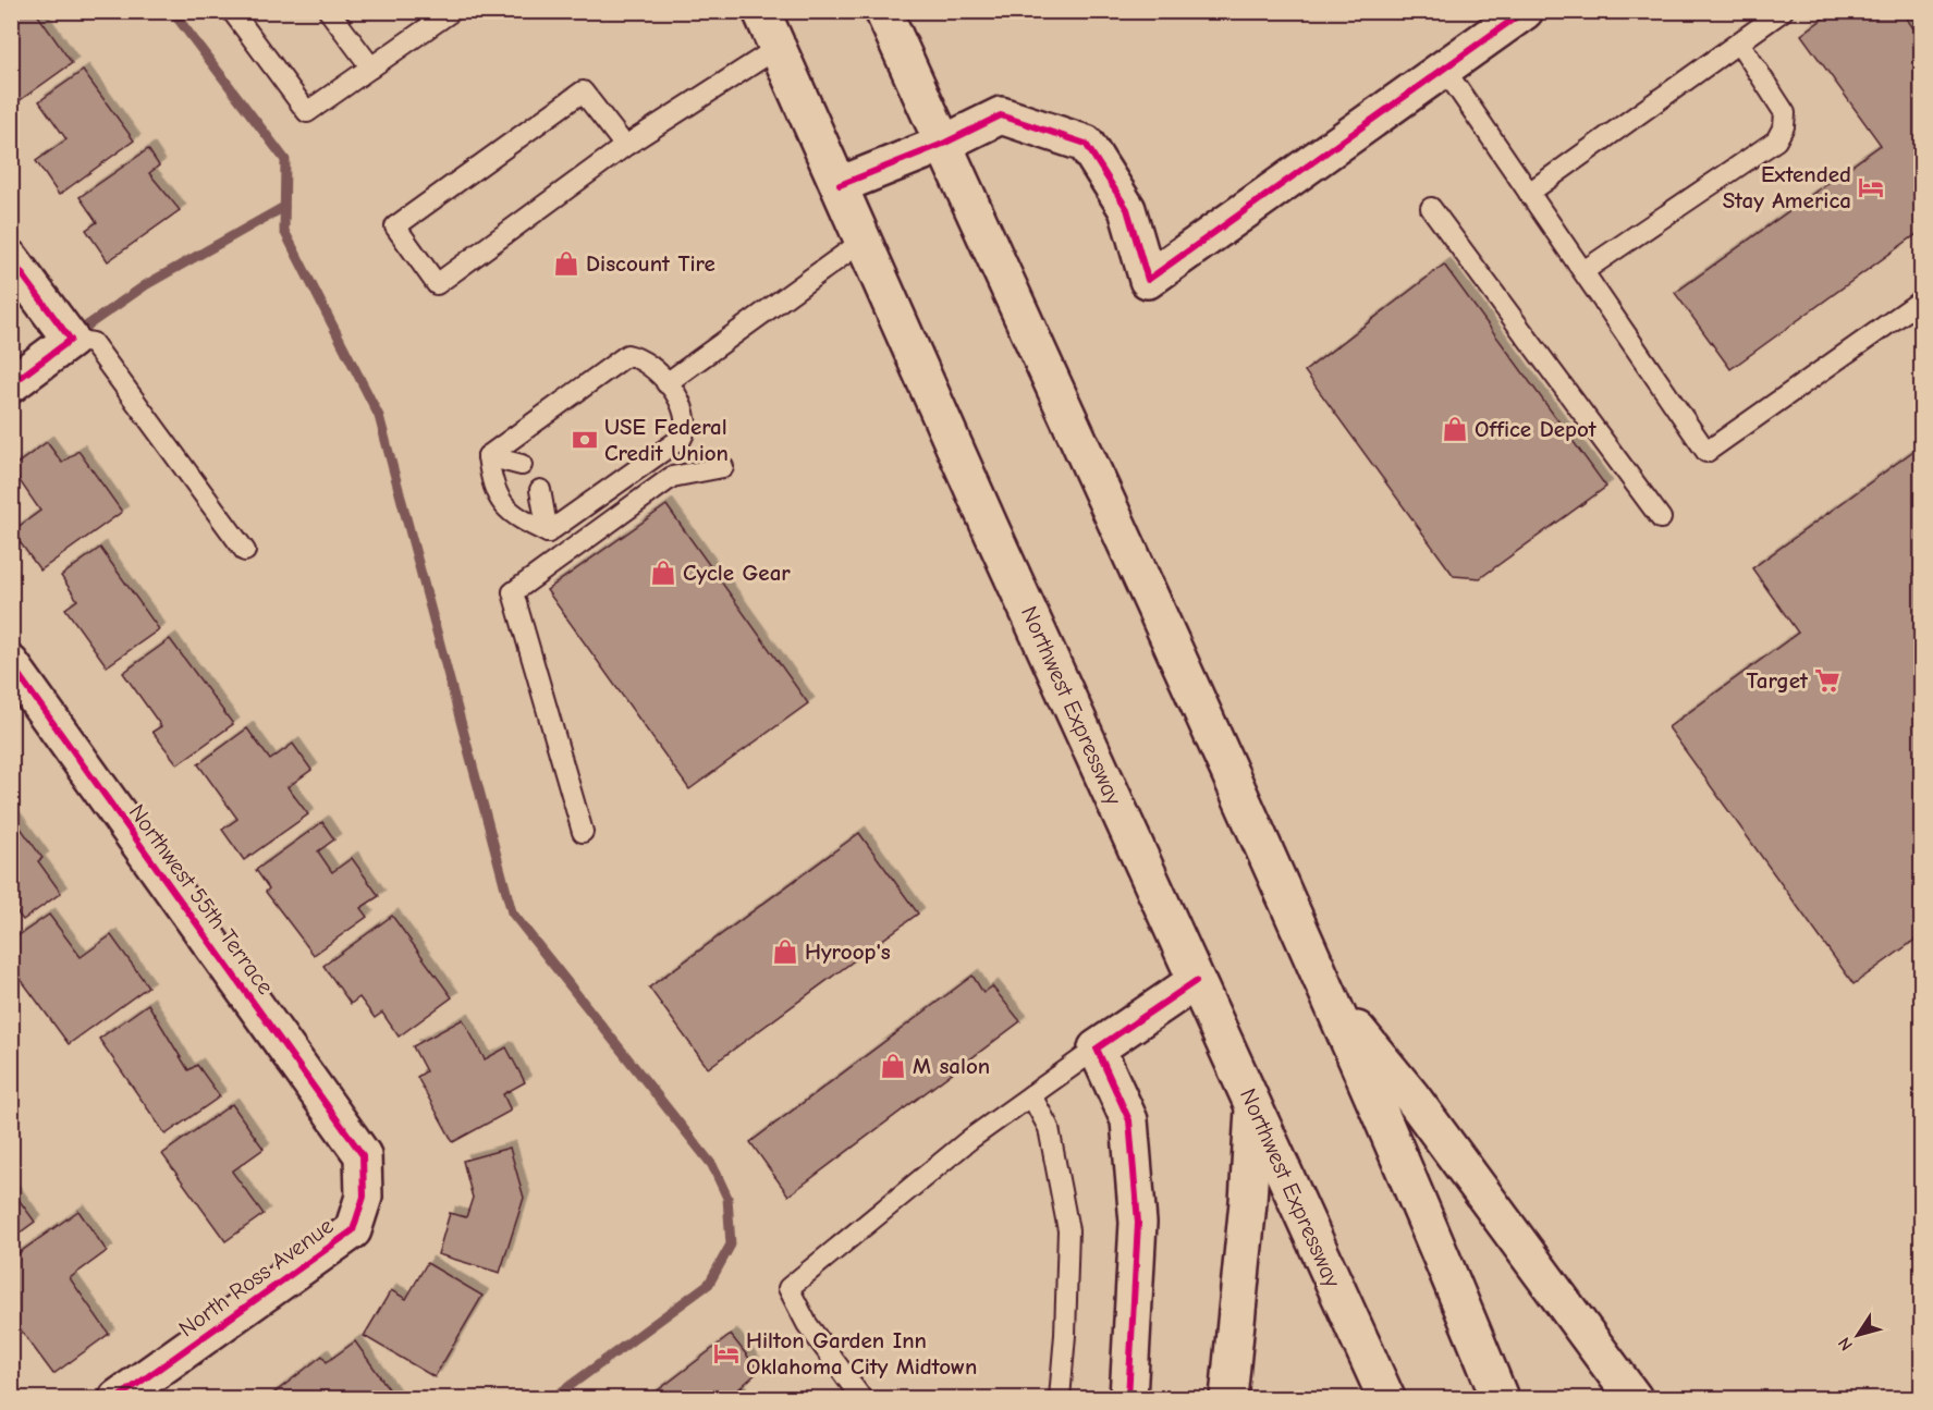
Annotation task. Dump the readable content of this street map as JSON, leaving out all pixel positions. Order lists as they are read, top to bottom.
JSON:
{
  "streets": {
    "main road": ["Northwest Expressway", "Northwest 55th Terrace", "North Ross Avenue"]
  },
  "crossings": [
    ["Northwest 55th Terrace", "North Ross Avenue"]
  ],
  "places": {
    "hotel": ["Extended Stay America", "Hilton Garden Inn Oklahoma City Midtown"],
    "shop": [
      "Discount Tire",
      "Office Depot",
      "Cycle Gear",
      "Hyroop's",
      "M salon"
    ],
    "bank": ["USE Federal Credit Union"],
    "supermarket": ["Target"]
  },
  "north": "bottom left"
}
